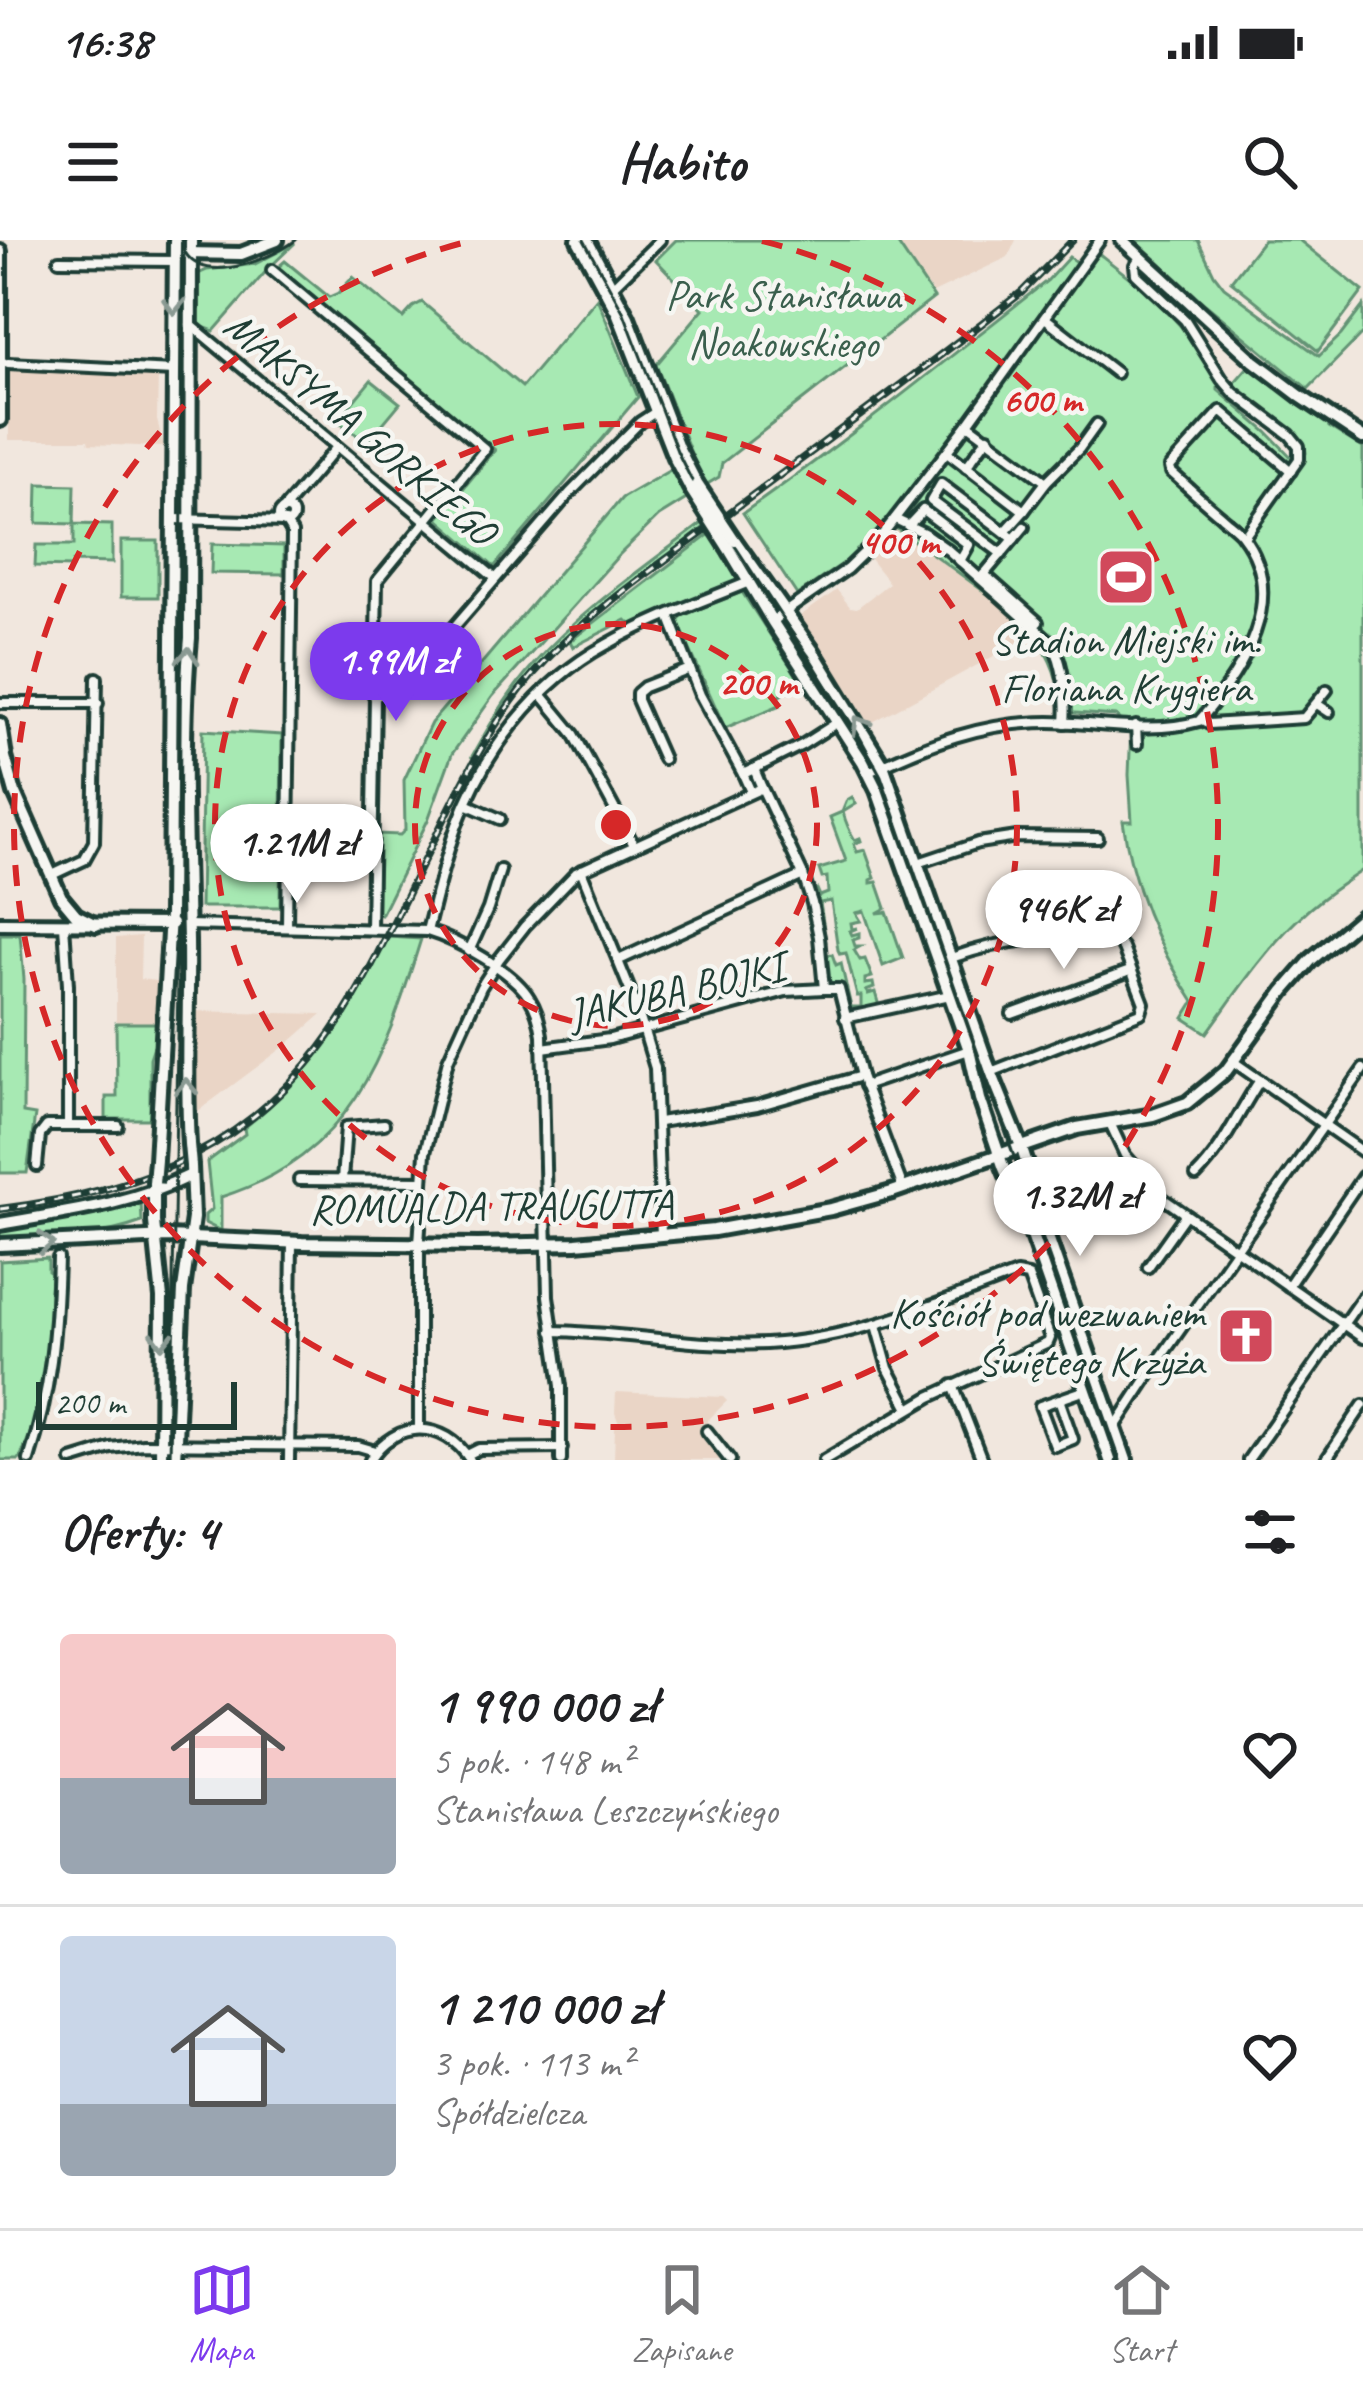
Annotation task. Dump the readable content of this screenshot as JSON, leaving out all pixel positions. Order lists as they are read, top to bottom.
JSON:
{
  "streets": {
    "street": ["MAKSYMA GORKIEGO", "JAKUBA BOJKI", "ROMUALDA TRAUGUTTA"]
  },
  "parks": ["Park Stanisława Noakowskiego"],
  "places": {
    "sports": ["Stadion Miejski im. Floriana Krygiera"],
    "church": ["Kościół pod wezwaniem Świętego Krzyża"]
  },
  "scale_bar": "200 m",
  "page": {
    "status": "16:38",
    "header": "Habito",
    "price": [
      "1.99M zł",
      "1.21M zł",
      "946K zł",
      "1.32M zł"
    ],
    "scale": "200 m",
    "heading": "Oferty: 4",
    "list": [
      {
        "name": "1 990 000 zł",
        "note": "5 pok. · 148 m² · Stanisława Leszczyńskiego"
      },
      {
        "name": "1 210 000 zł",
        "note": "3 pok. · 113 m² · Spółdzielcza"
      }
    ],
    "tabs": ["Mapa", "Zapisane", "Start"]
  },
  "rings": ["600 m", "400 m", "200 m"]
}
